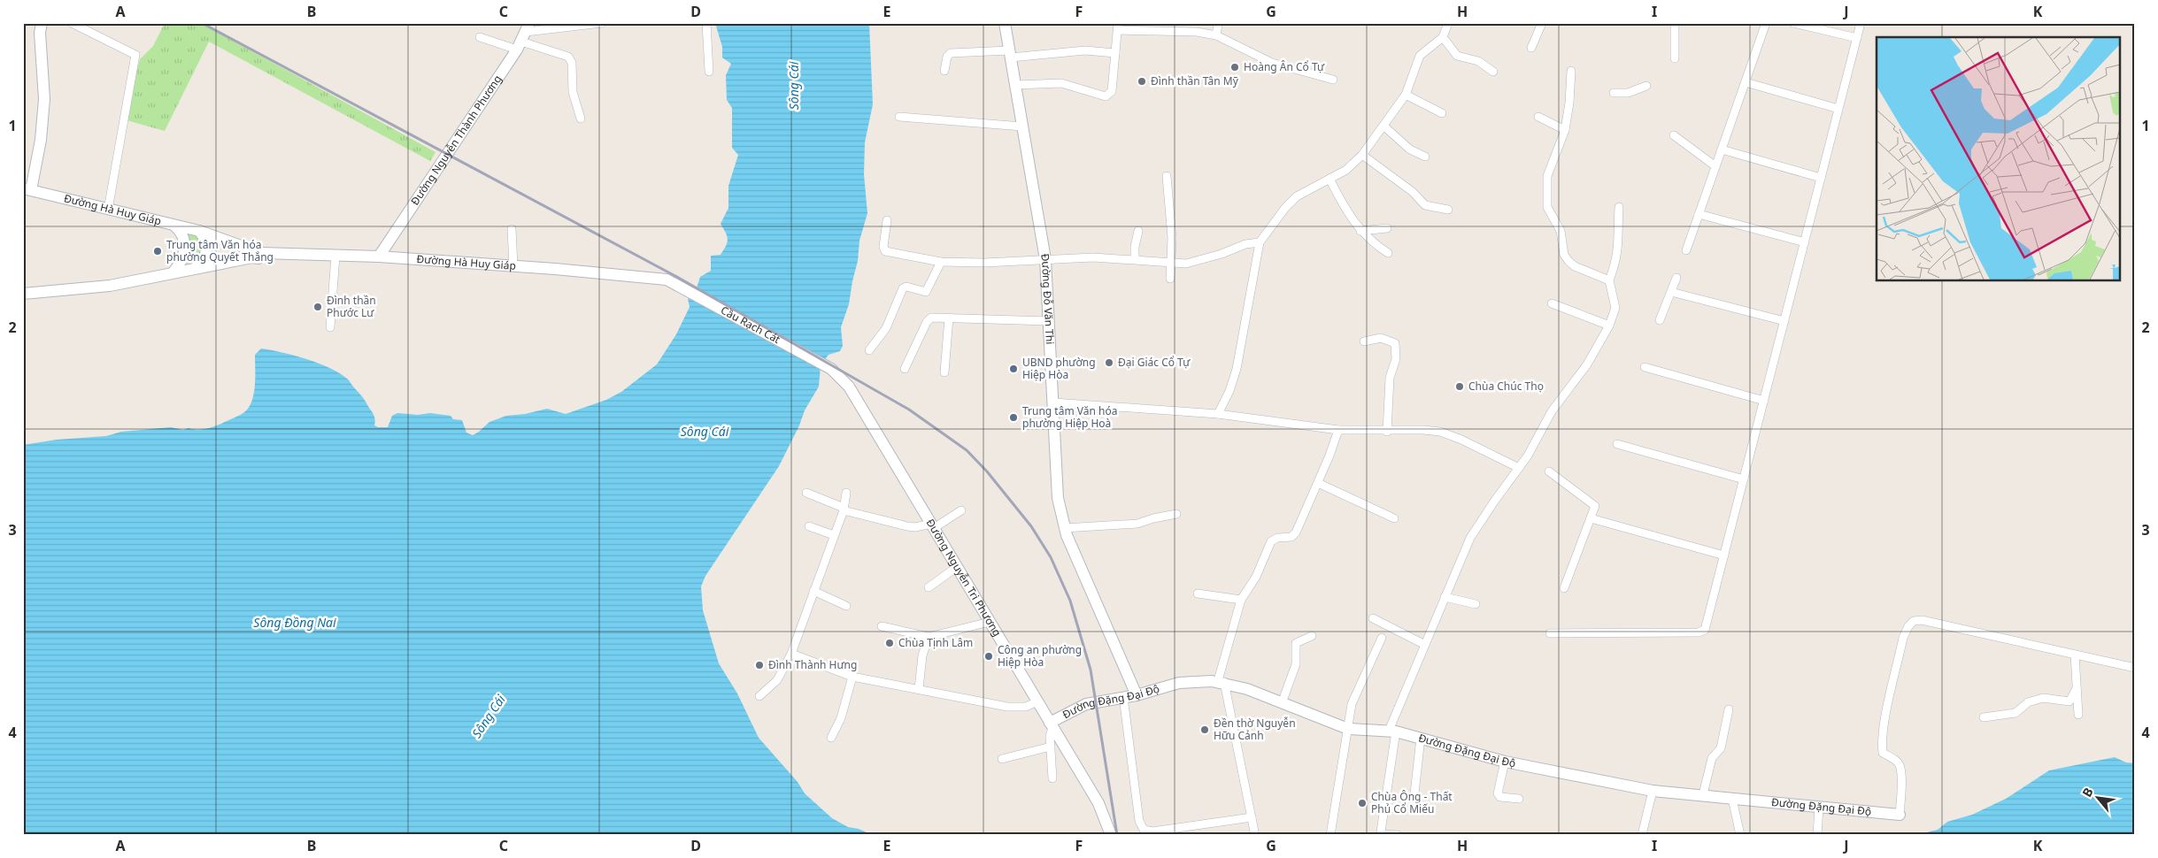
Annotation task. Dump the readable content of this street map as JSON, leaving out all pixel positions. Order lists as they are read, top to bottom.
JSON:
{
  "streets": {
    "main road": [
      "Đường Nguyễn Thành Phương",
      "Đường Hà Huy Giáp",
      "Đường Đỗ Văn Thi",
      "Cầu Rạch Cát",
      "Đường Nguyễn Tri Phương",
      "Đường Đặng Đại Độ"
    ]
  },
  "crossings": [
    ["Đường Nguyễn Thành Phương", "Đường Hà Huy Giáp"],
    ["Đường Hà Huy Giáp", "Cầu Rạch Cát"],
    ["Đường Đỗ Văn Thi", "Đường Đặng Đại Độ"],
    ["Cầu Rạch Cát", "Đường Nguyễn Tri Phương"],
    ["Đường Nguyễn Tri Phương", "Đường Đặng Đại Độ"]
  ],
  "water": ["Sông Cái", "Sông Đồng Nai"],
  "places": [
    "Hoàng Ân Cổ Tự",
    "Đình thần Tân Mỹ",
    "Trung tâm Văn hóa phường Quyết Thắng",
    "Đình thần Phước Lư",
    "Đại Giác Cổ Tự",
    "UBND phường Hiệp Hòa",
    "Chùa Chúc Thọ",
    "Trung tâm Văn hóa phường Hiệp Hoà",
    "Chùa Tịnh Lâm",
    "Công an phường Hiệp Hòa",
    "Đình Thành Hưng",
    "Đền thờ Nguyễn Hữu Cảnh",
    "Chùa Ông - Thất Phủ Cổ Miếu"
  ],
  "north": "top left",
  "grid": {
    "columns": [
      "A",
      "B",
      "C",
      "D",
      "E",
      "F",
      "G",
      "H",
      "I",
      "J",
      "K"
    ],
    "rows": [
      "1",
      "2",
      "3",
      "4"
    ]
  }
}
